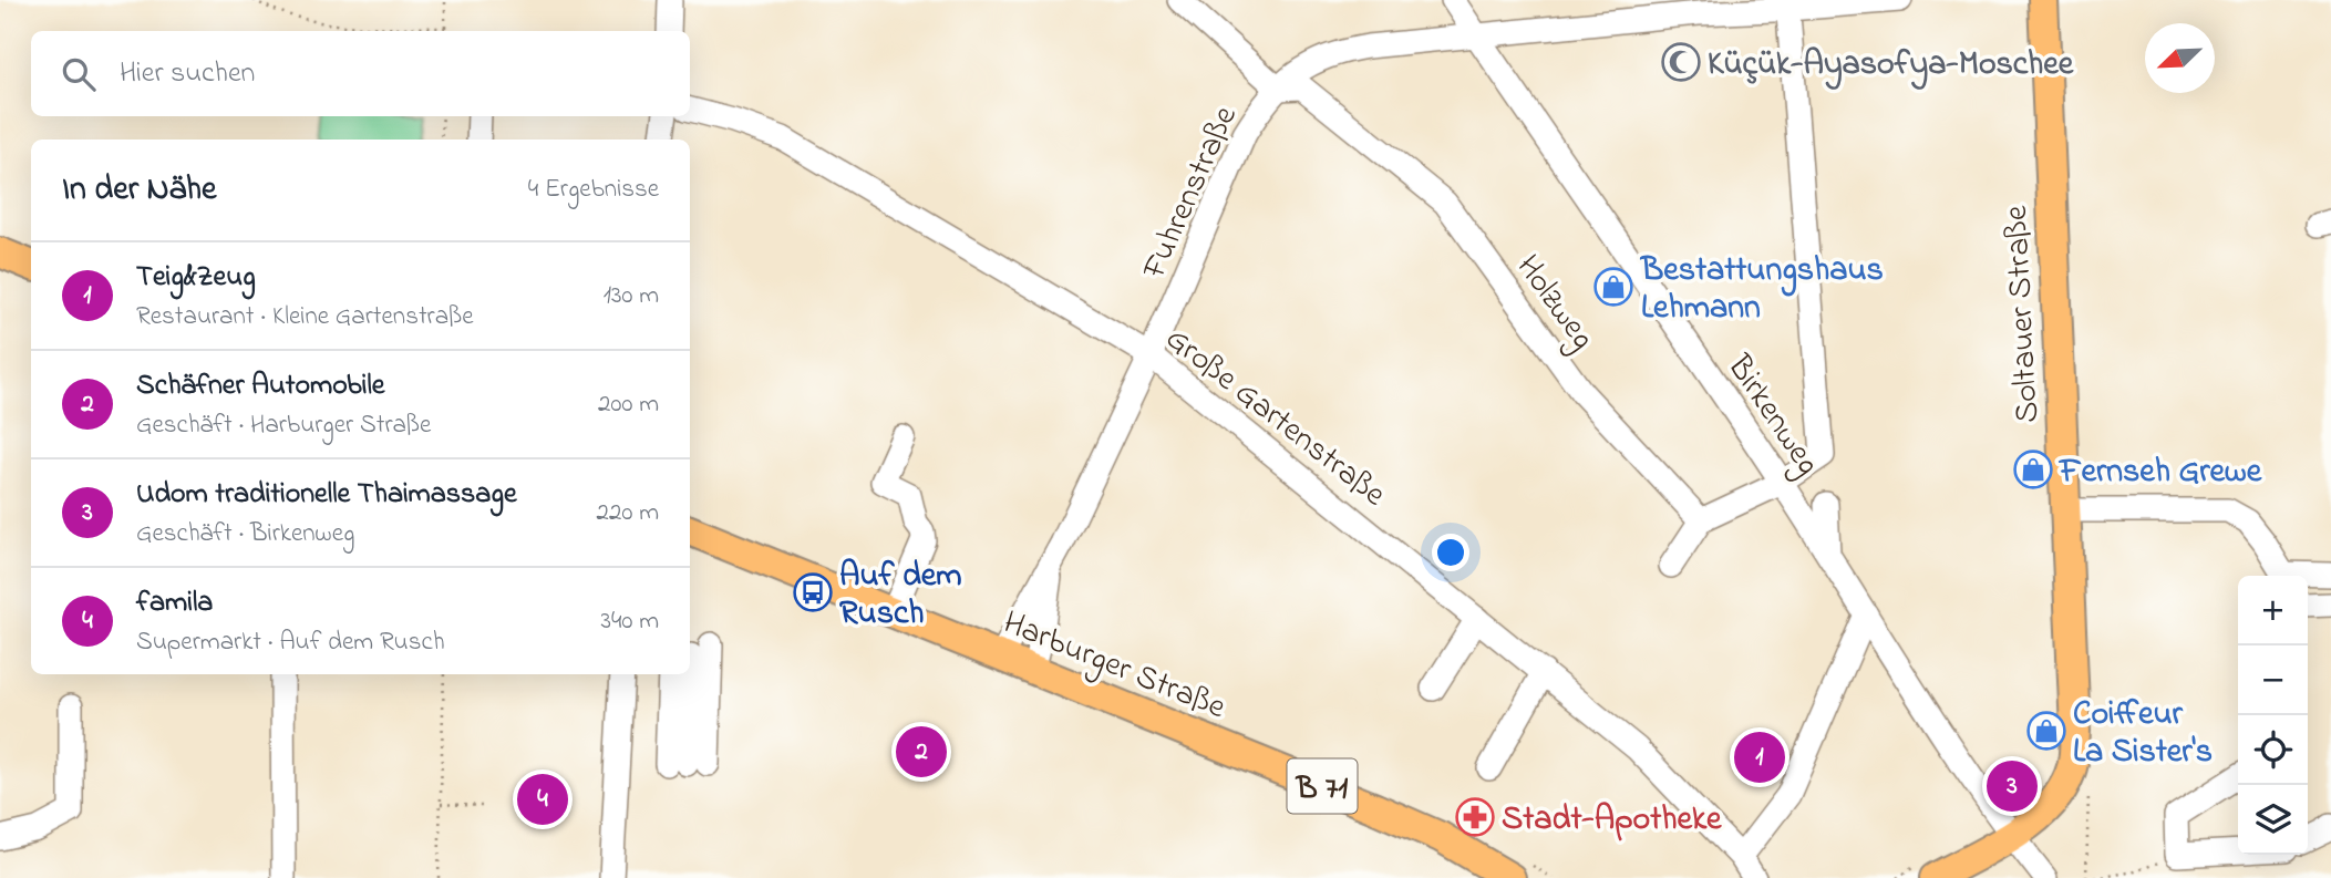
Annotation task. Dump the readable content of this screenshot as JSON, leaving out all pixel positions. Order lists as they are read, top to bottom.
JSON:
{
  "streets": {
    "main road": ["Soltauer Straße", "Harburger Straße", "B 71"],
    "street": [
      "Fuhrenstraße",
      "Holzweg",
      "Birkenweg",
      "Große Gartenstraße"
    ]
  },
  "crossings": [
    ["Fuhrenstraße", "Holzweg"],
    ["Fuhrenstraße", "Birkenweg"],
    ["Fuhrenstraße", "Große Gartenstraße"],
    ["Fuhrenstraße", "Harburger Straße"],
    ["Soltauer Straße", "Birkenweg"]
  ],
  "places": {
    "mosque": ["Küçük-Ayasofya-Moschee"],
    "shop": ["Bestattungshaus Lehmann", "Fernseh Grewe", "Coiffeur La Sister's"],
    "bus stop": ["Auf dem Rusch"],
    "pharmacy": ["Stadt-Apotheke"]
  },
  "north": "bottom left",
  "page": {
    "search": "Hier suchen",
    "heading": ["In der Nähe", "4 Ergebnisse"],
    "list": [
      {
        "mark": "1",
        "name": "Teig&Zeug",
        "note": "Restaurant · Kleine Gartenstraße",
        "value": "130 m"
      },
      {
        "mark": "2",
        "name": "Schäfner Automobile",
        "note": "Geschäft · Harburger Straße",
        "value": "200 m"
      },
      {
        "mark": "3",
        "name": "Udom traditionelle Thaimassage",
        "note": "Geschäft · Birkenweg",
        "value": "220 m"
      },
      {
        "mark": "4",
        "name": "famila",
        "note": "Supermarkt · Auf dem Rusch",
        "value": "340 m"
      }
    ],
    "map_buttons": ["+", "−"],
    "pins": [
      "2",
      "1",
      "3",
      "4"
    ]
  }
}
